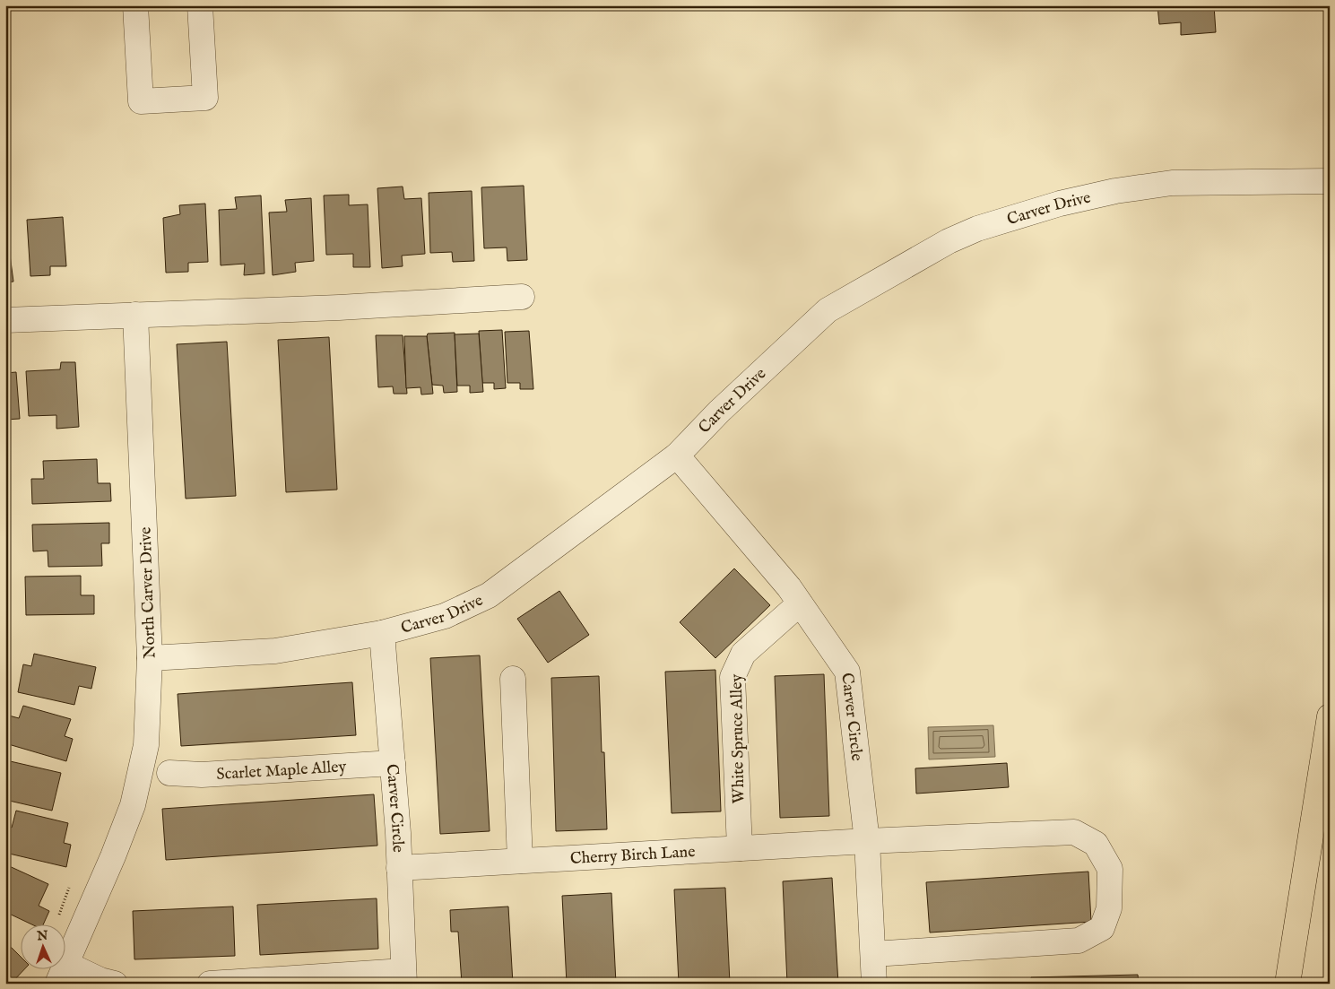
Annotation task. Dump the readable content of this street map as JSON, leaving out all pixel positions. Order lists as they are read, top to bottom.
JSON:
{
  "streets": {
    "street": [
      "Carver Drive",
      "North Carver Drive",
      "Carver Circle",
      "White Spruce Alley",
      "Scarlet Maple Alley",
      "Cherry Birch Lane"
    ]
  },
  "crossings": [
    ["Carver Drive", "North Carver Drive"],
    ["Carver Drive", "Carver Circle"],
    ["Carver Circle", "White Spruce Alley"],
    ["Carver Circle", "Scarlet Maple Alley"],
    ["Carver Circle", "Cherry Birch Lane"],
    ["White Spruce Alley", "Cherry Birch Lane"]
  ],
  "north": "top"
}
